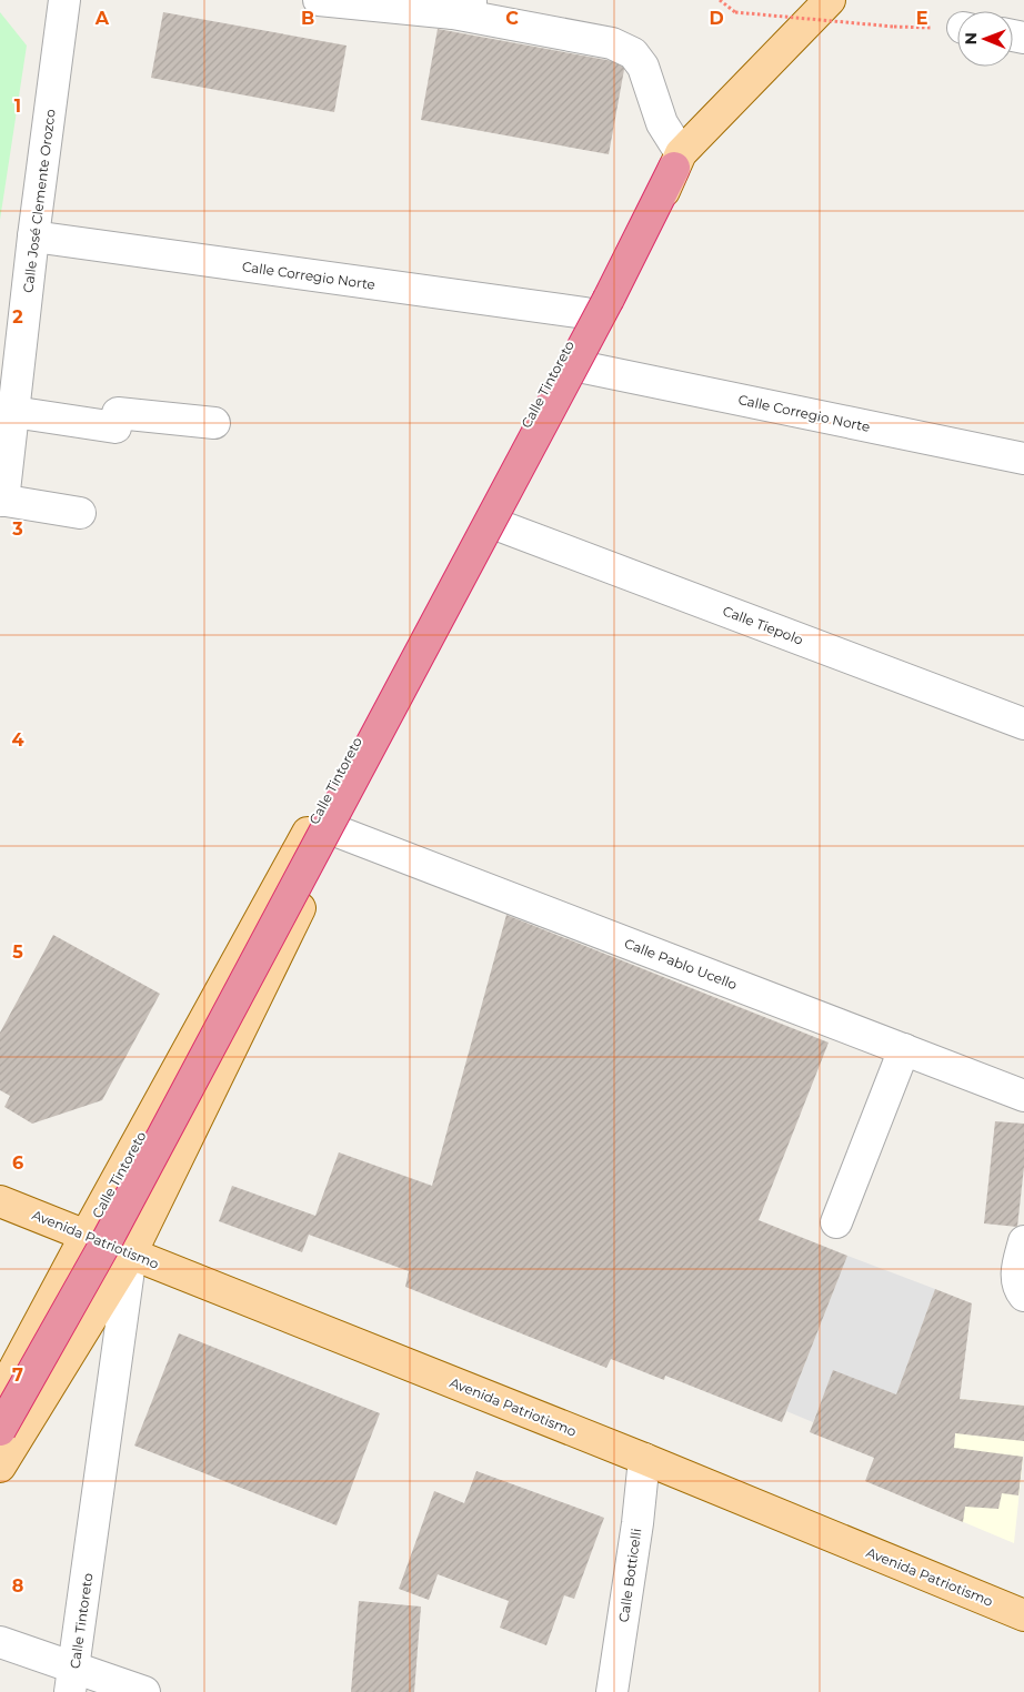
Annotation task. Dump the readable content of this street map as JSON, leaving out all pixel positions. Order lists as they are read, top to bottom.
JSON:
{
  "streets": {
    "main road": ["Calle Tintoreto", "Avenida Patriotismo"],
    "street": [
      "Calle José Clemente Orozco",
      "Calle Corregio Norte",
      "Calle Tiepolo",
      "Calle Pablo Ucello",
      "Calle Botticelli"
    ]
  },
  "crossings": [
    ["Calle José Clemente Orozco", "Calle Corregio Norte"],
    ["Calle Corregio Norte", "Calle Tintoreto"],
    ["Calle Tintoreto", "Calle Tiepolo"],
    ["Calle Tintoreto", "Calle Pablo Ucello"],
    ["Calle Tintoreto", "Avenida Patriotismo"],
    ["Avenida Patriotismo", "Calle Botticelli"]
  ],
  "north": "left",
  "grid": {
    "columns": [
      "A",
      "B",
      "C",
      "D",
      "E"
    ],
    "rows": [
      "1",
      "2",
      "3",
      "4",
      "5",
      "6",
      "7",
      "8"
    ]
  }
}
